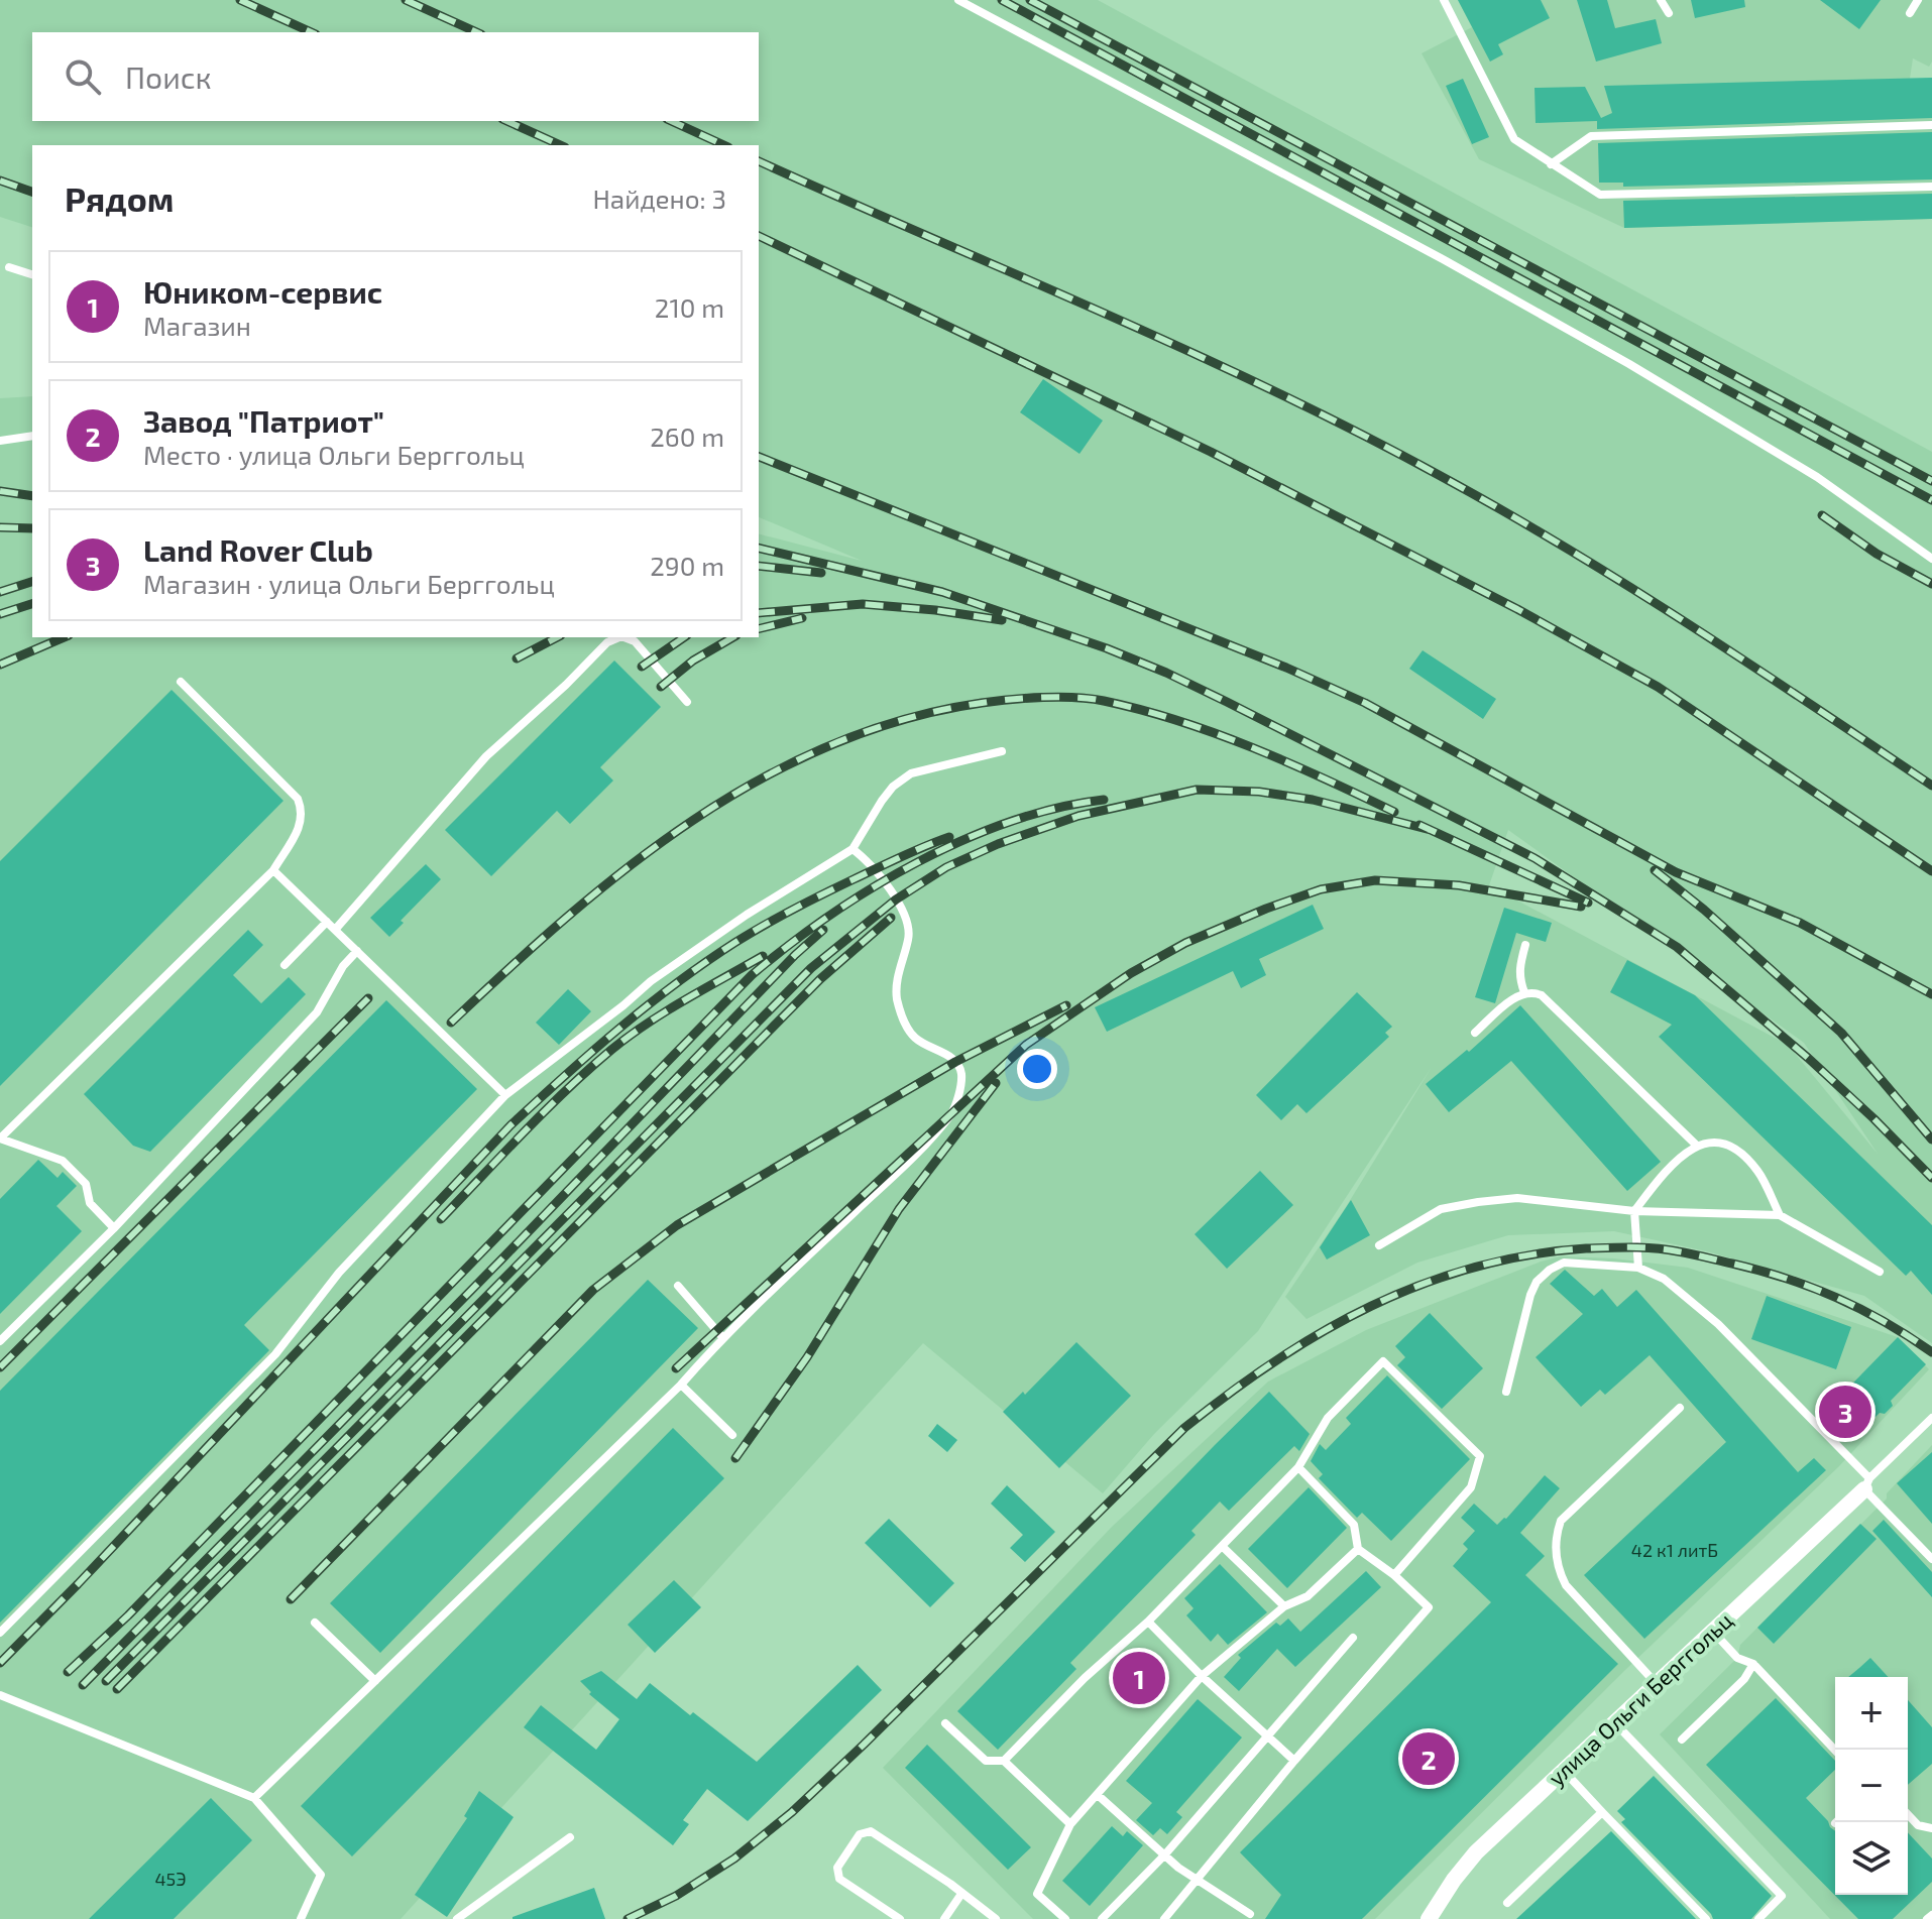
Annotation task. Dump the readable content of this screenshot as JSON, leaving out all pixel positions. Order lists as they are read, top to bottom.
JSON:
{
  "streets": {
    "street": ["улица Ольги Берггольц"]
  },
  "house_numbers": ["42 к1 литБ", "45Э"],
  "page": {
    "search": "Поиск",
    "heading": ["Рядом", "Найдено: 3"],
    "list": [
      {
        "mark": "1",
        "name": "Юником-сервис",
        "note": "Магазин",
        "value": "210 m"
      },
      {
        "mark": "2",
        "name": "Завод \"Патриот\"",
        "note": "Место · улица Ольги Берггольц",
        "value": "260 m"
      },
      {
        "mark": "3",
        "name": "Land Rover Club",
        "note": "Магазин · улица Ольги Берггольц",
        "value": "290 m"
      }
    ],
    "pins": ["3", "1", "2"],
    "map_buttons": ["+", "−"]
  }
}
